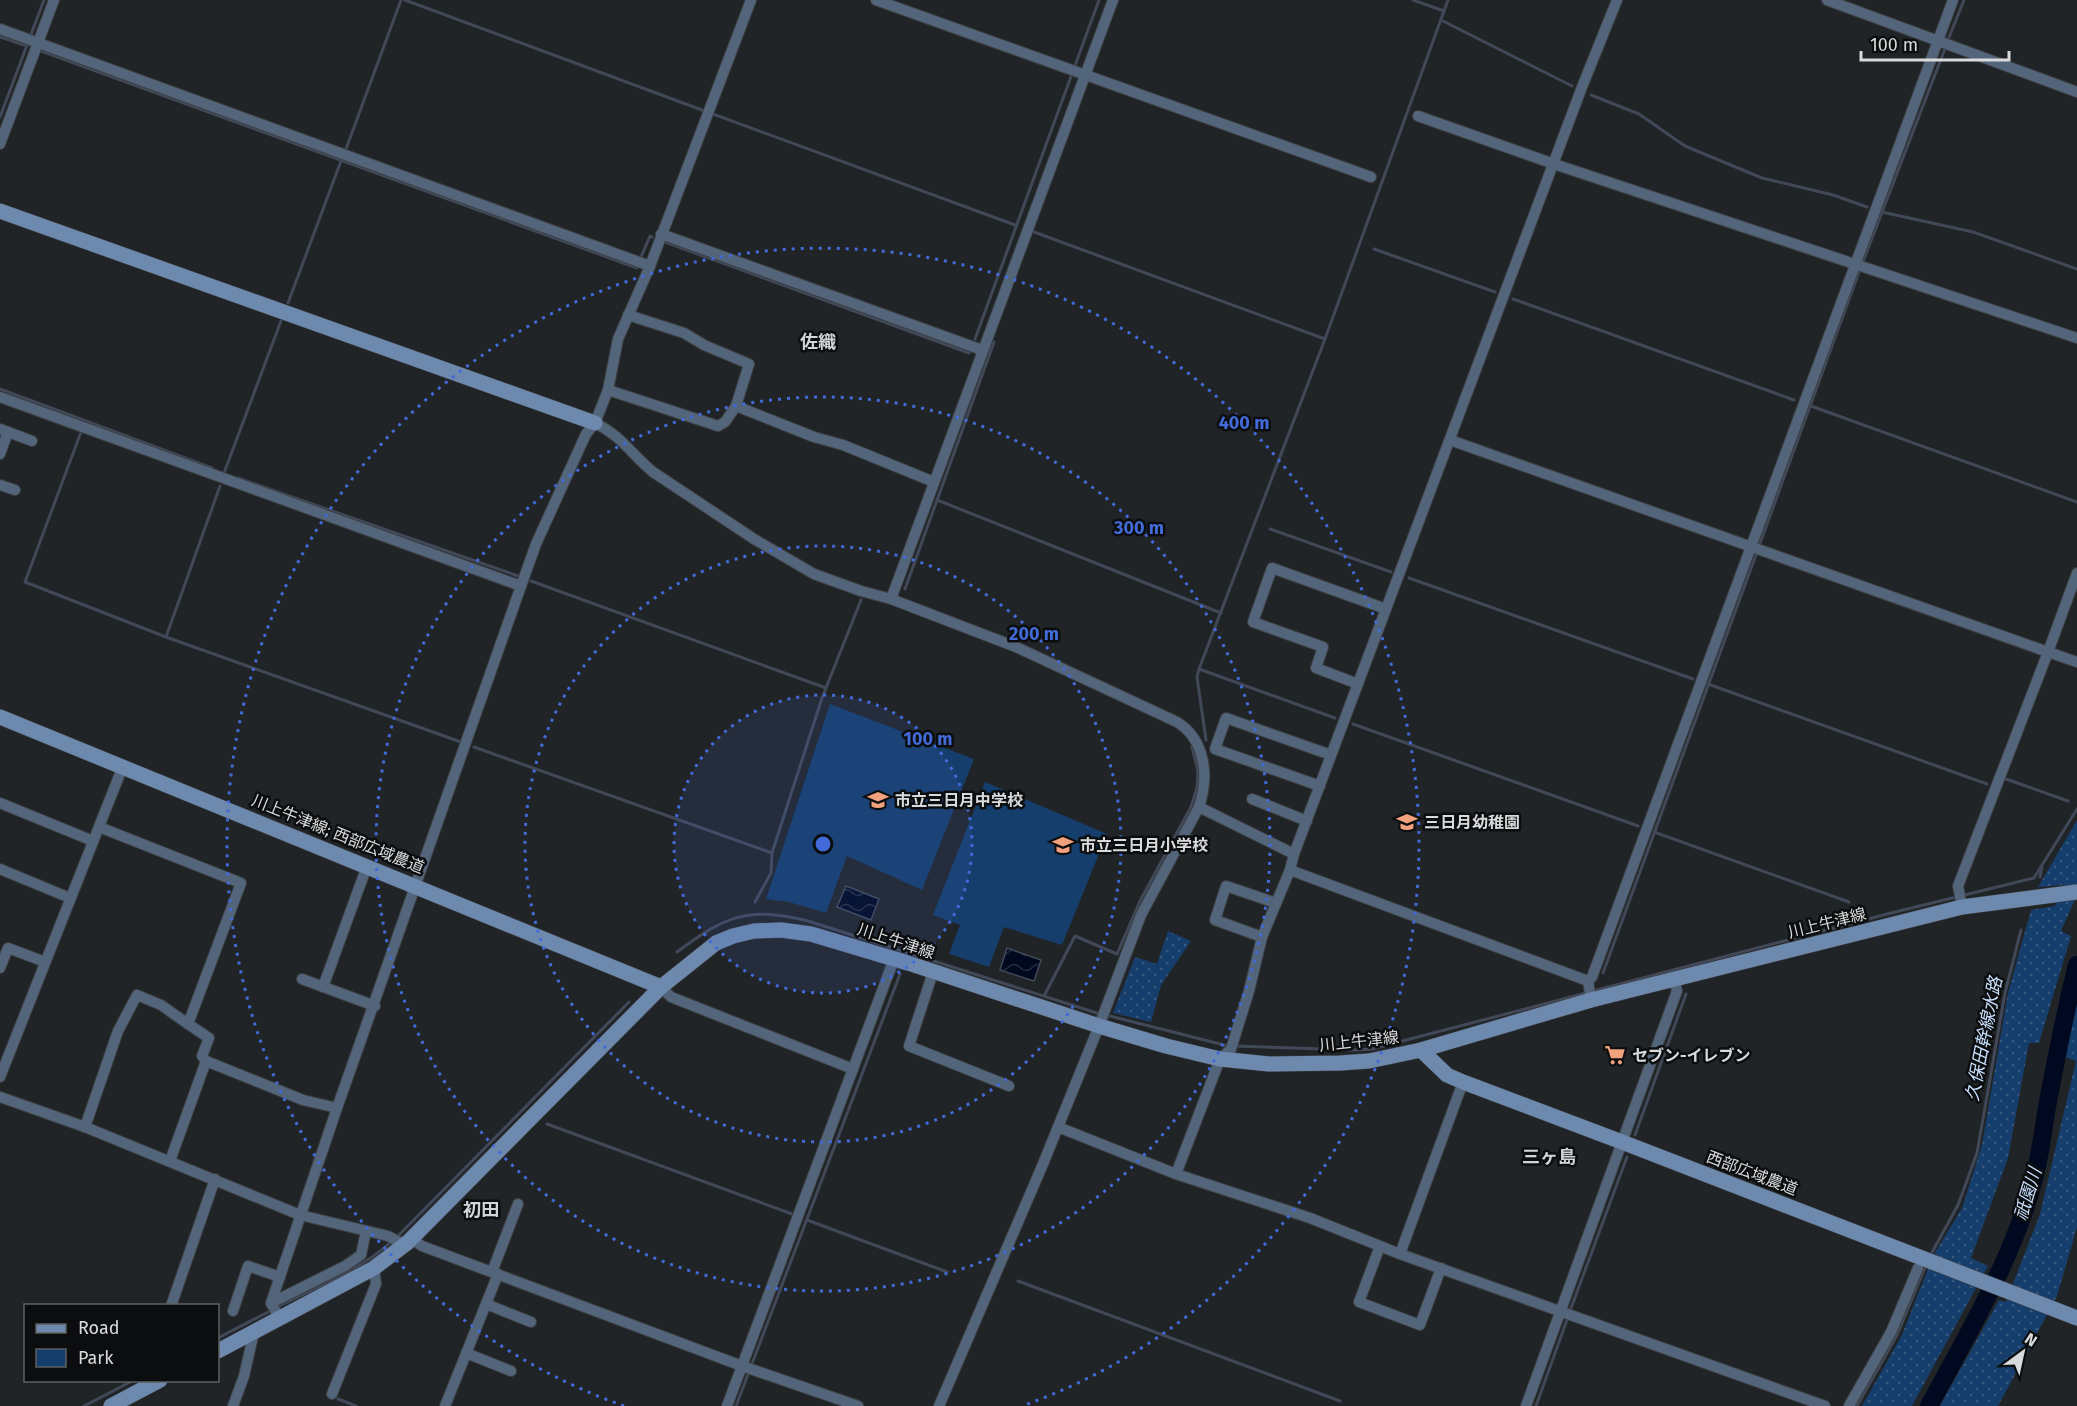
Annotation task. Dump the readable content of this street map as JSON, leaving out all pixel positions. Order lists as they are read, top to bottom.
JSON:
{
  "streets": {
    "main road": ["川上牛津線; 西部広域農道", "川上牛津線", "西部広域農道"]
  },
  "crossings": [
    ["川上牛津線; 西部広域農道", "川上牛津線"],
    ["川上牛津線", "西部広域農道"]
  ],
  "districts": ["佐織", "三ヶ島", "初田"],
  "water": ["久保田幹線水路", "祇園川"],
  "places": {
    "school or university": ["市立三日月中学校", "三日月幼稚園", "市立三日月小学校"],
    "supermarket": ["セブン-イレブン"]
  },
  "legend": ["Road", "Park"],
  "scale_bar": "100 m",
  "north": "top right",
  "rings": [
    "400 m",
    "300 m",
    "200 m",
    "100 m"
  ]
}
